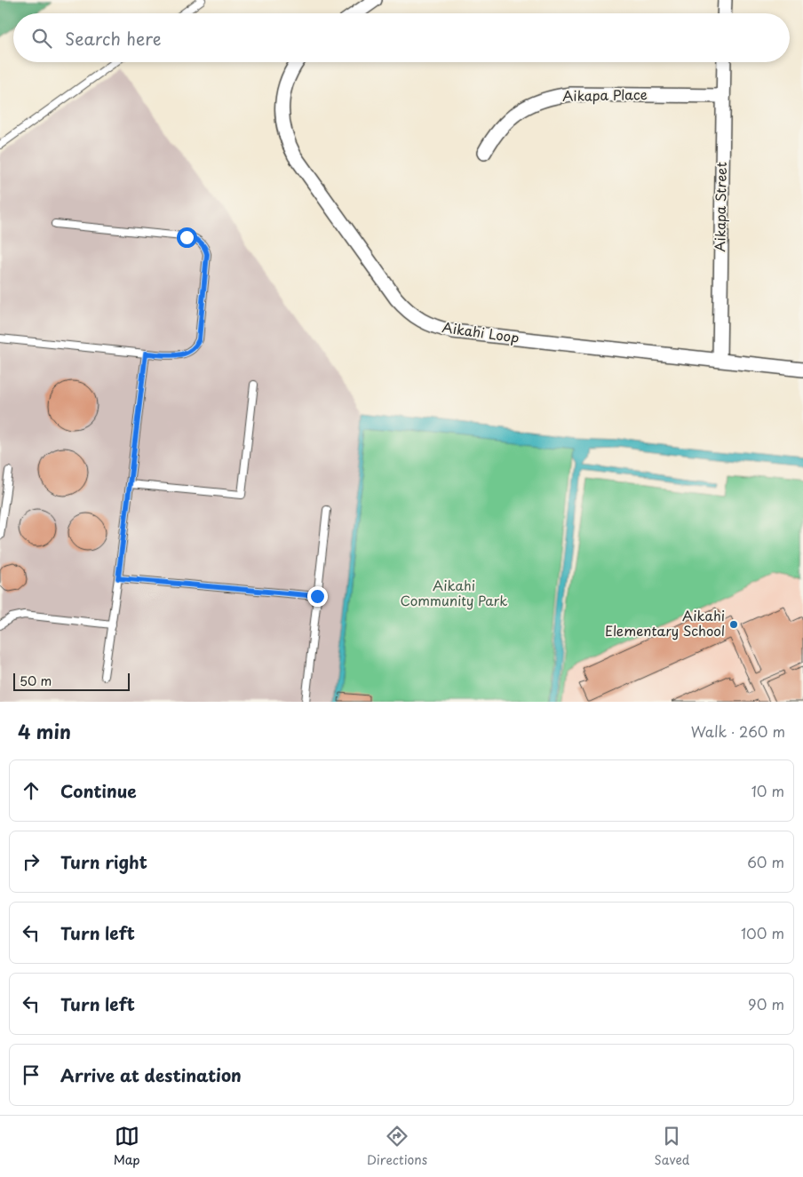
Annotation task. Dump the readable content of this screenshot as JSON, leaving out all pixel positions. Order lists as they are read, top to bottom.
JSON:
{
  "streets": {
    "street": ["Aikapa Place", "Aikapa Street", "Aikahi Loop"]
  },
  "crossings": [
    ["Aikapa Place", "Aikapa Street"],
    ["Aikapa Street", "Aikahi Loop"]
  ],
  "parks": ["Aikahi Community Park"],
  "places": ["Aikahi Elementary School"],
  "scale_bar": "50 m",
  "page": {
    "search": "Search here",
    "scale": "50 m",
    "heading": ["4 min", "Walk · 260 m"],
    "list": [
      ["Continue", "10 m"],
      ["Turn right", "60 m"],
      ["Turn left", "100 m"],
      ["Turn left", "90 m"],
      "Arrive at destination"
    ],
    "nav": ["Map", "Directions", "Saved"]
  }
}
